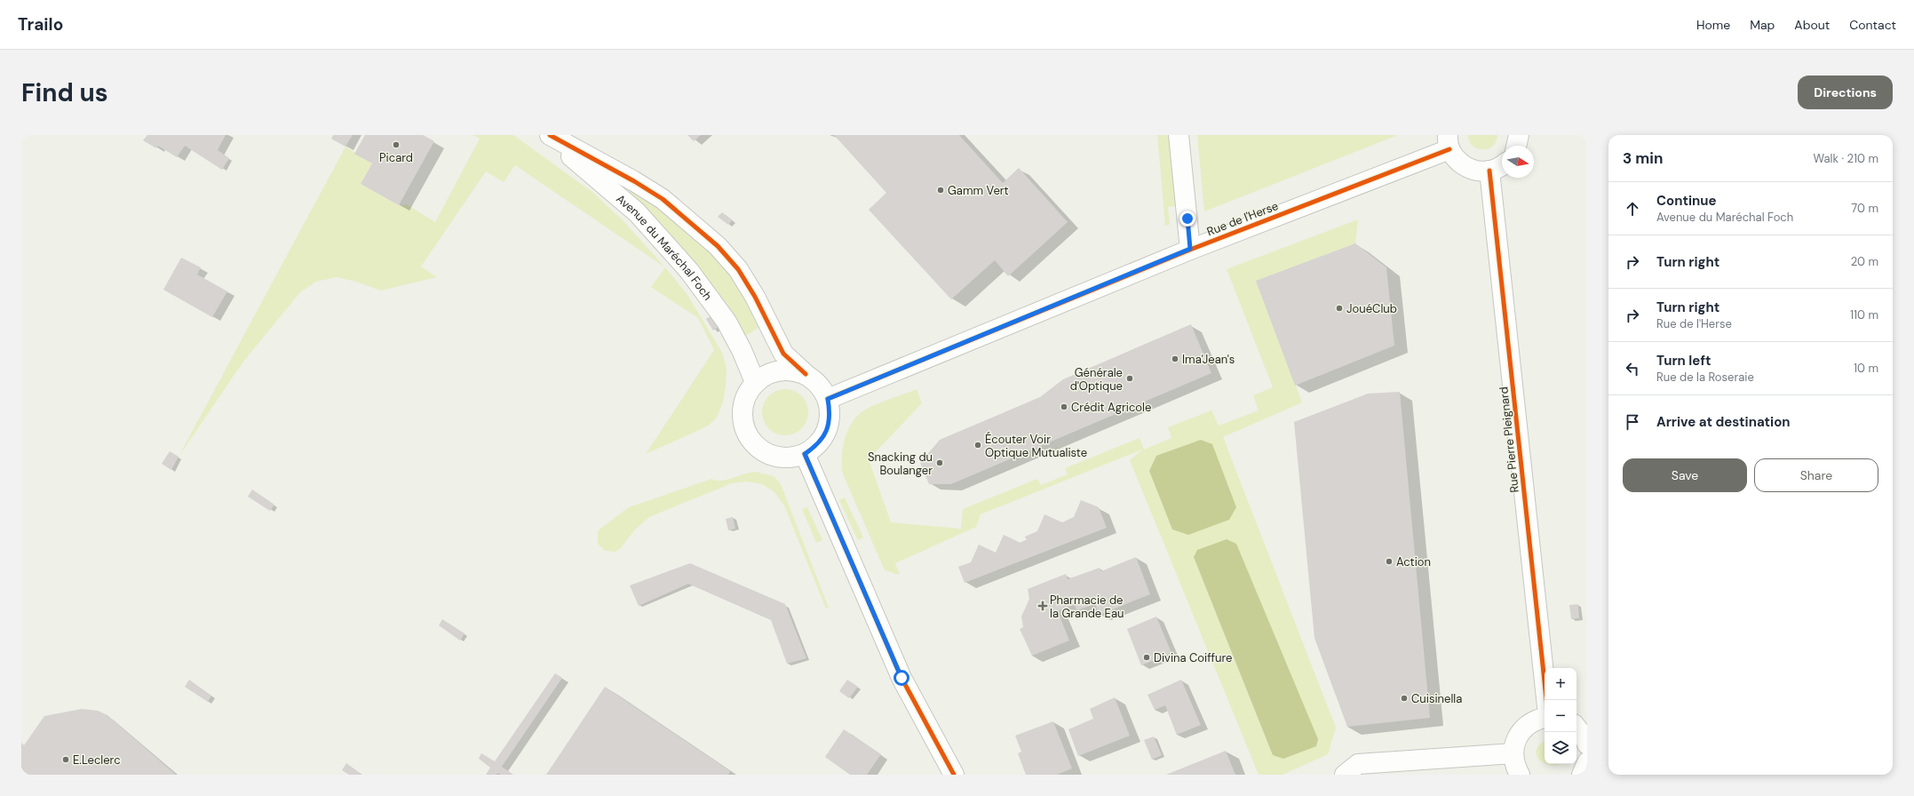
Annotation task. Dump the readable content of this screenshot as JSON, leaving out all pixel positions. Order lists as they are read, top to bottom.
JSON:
{
  "streets": {
    "street": ["Rue de l'Herse", "Avenue du Maréchal Foch", "Rue Pierre Pleignard"]
  },
  "crossings": [
    ["Rue de l'Herse", "Avenue du Maréchal Foch"]
  ],
  "places": {
    "other": [
      "Picard",
      "Gamm Vert",
      "JouéClub",
      "Ima'Jean's",
      "Générale d'Optique",
      "Crédit Agricole",
      "Écouter Voir Optique Mutualiste",
      "Snacking du Boulanger",
      "Action",
      "Divina Coiffure",
      "Cuisinella",
      "E.Leclerc"
    ],
    "health": ["Pharmacie de la Grande Eau"]
  },
  "north": "right",
  "page": {
    "header": "Trailo",
    "nav": [
      "Home",
      "Map",
      "About",
      "Contact"
    ],
    "buttons": [
      "Directions",
      ["Save", "Share"]
    ],
    "title": "Find us",
    "heading": ["3 min", "Walk · 210 m"],
    "list": [
      ["Continue", "Avenue du Maréchal Foch", "70 m"],
      ["Turn right", "20 m"],
      ["Turn right", "Rue de l'Herse", "110 m"],
      ["Turn left", "Rue de la Roseraie", "10 m"],
      "Arrive at destination"
    ],
    "map_buttons": ["+", "−"]
  }
}
